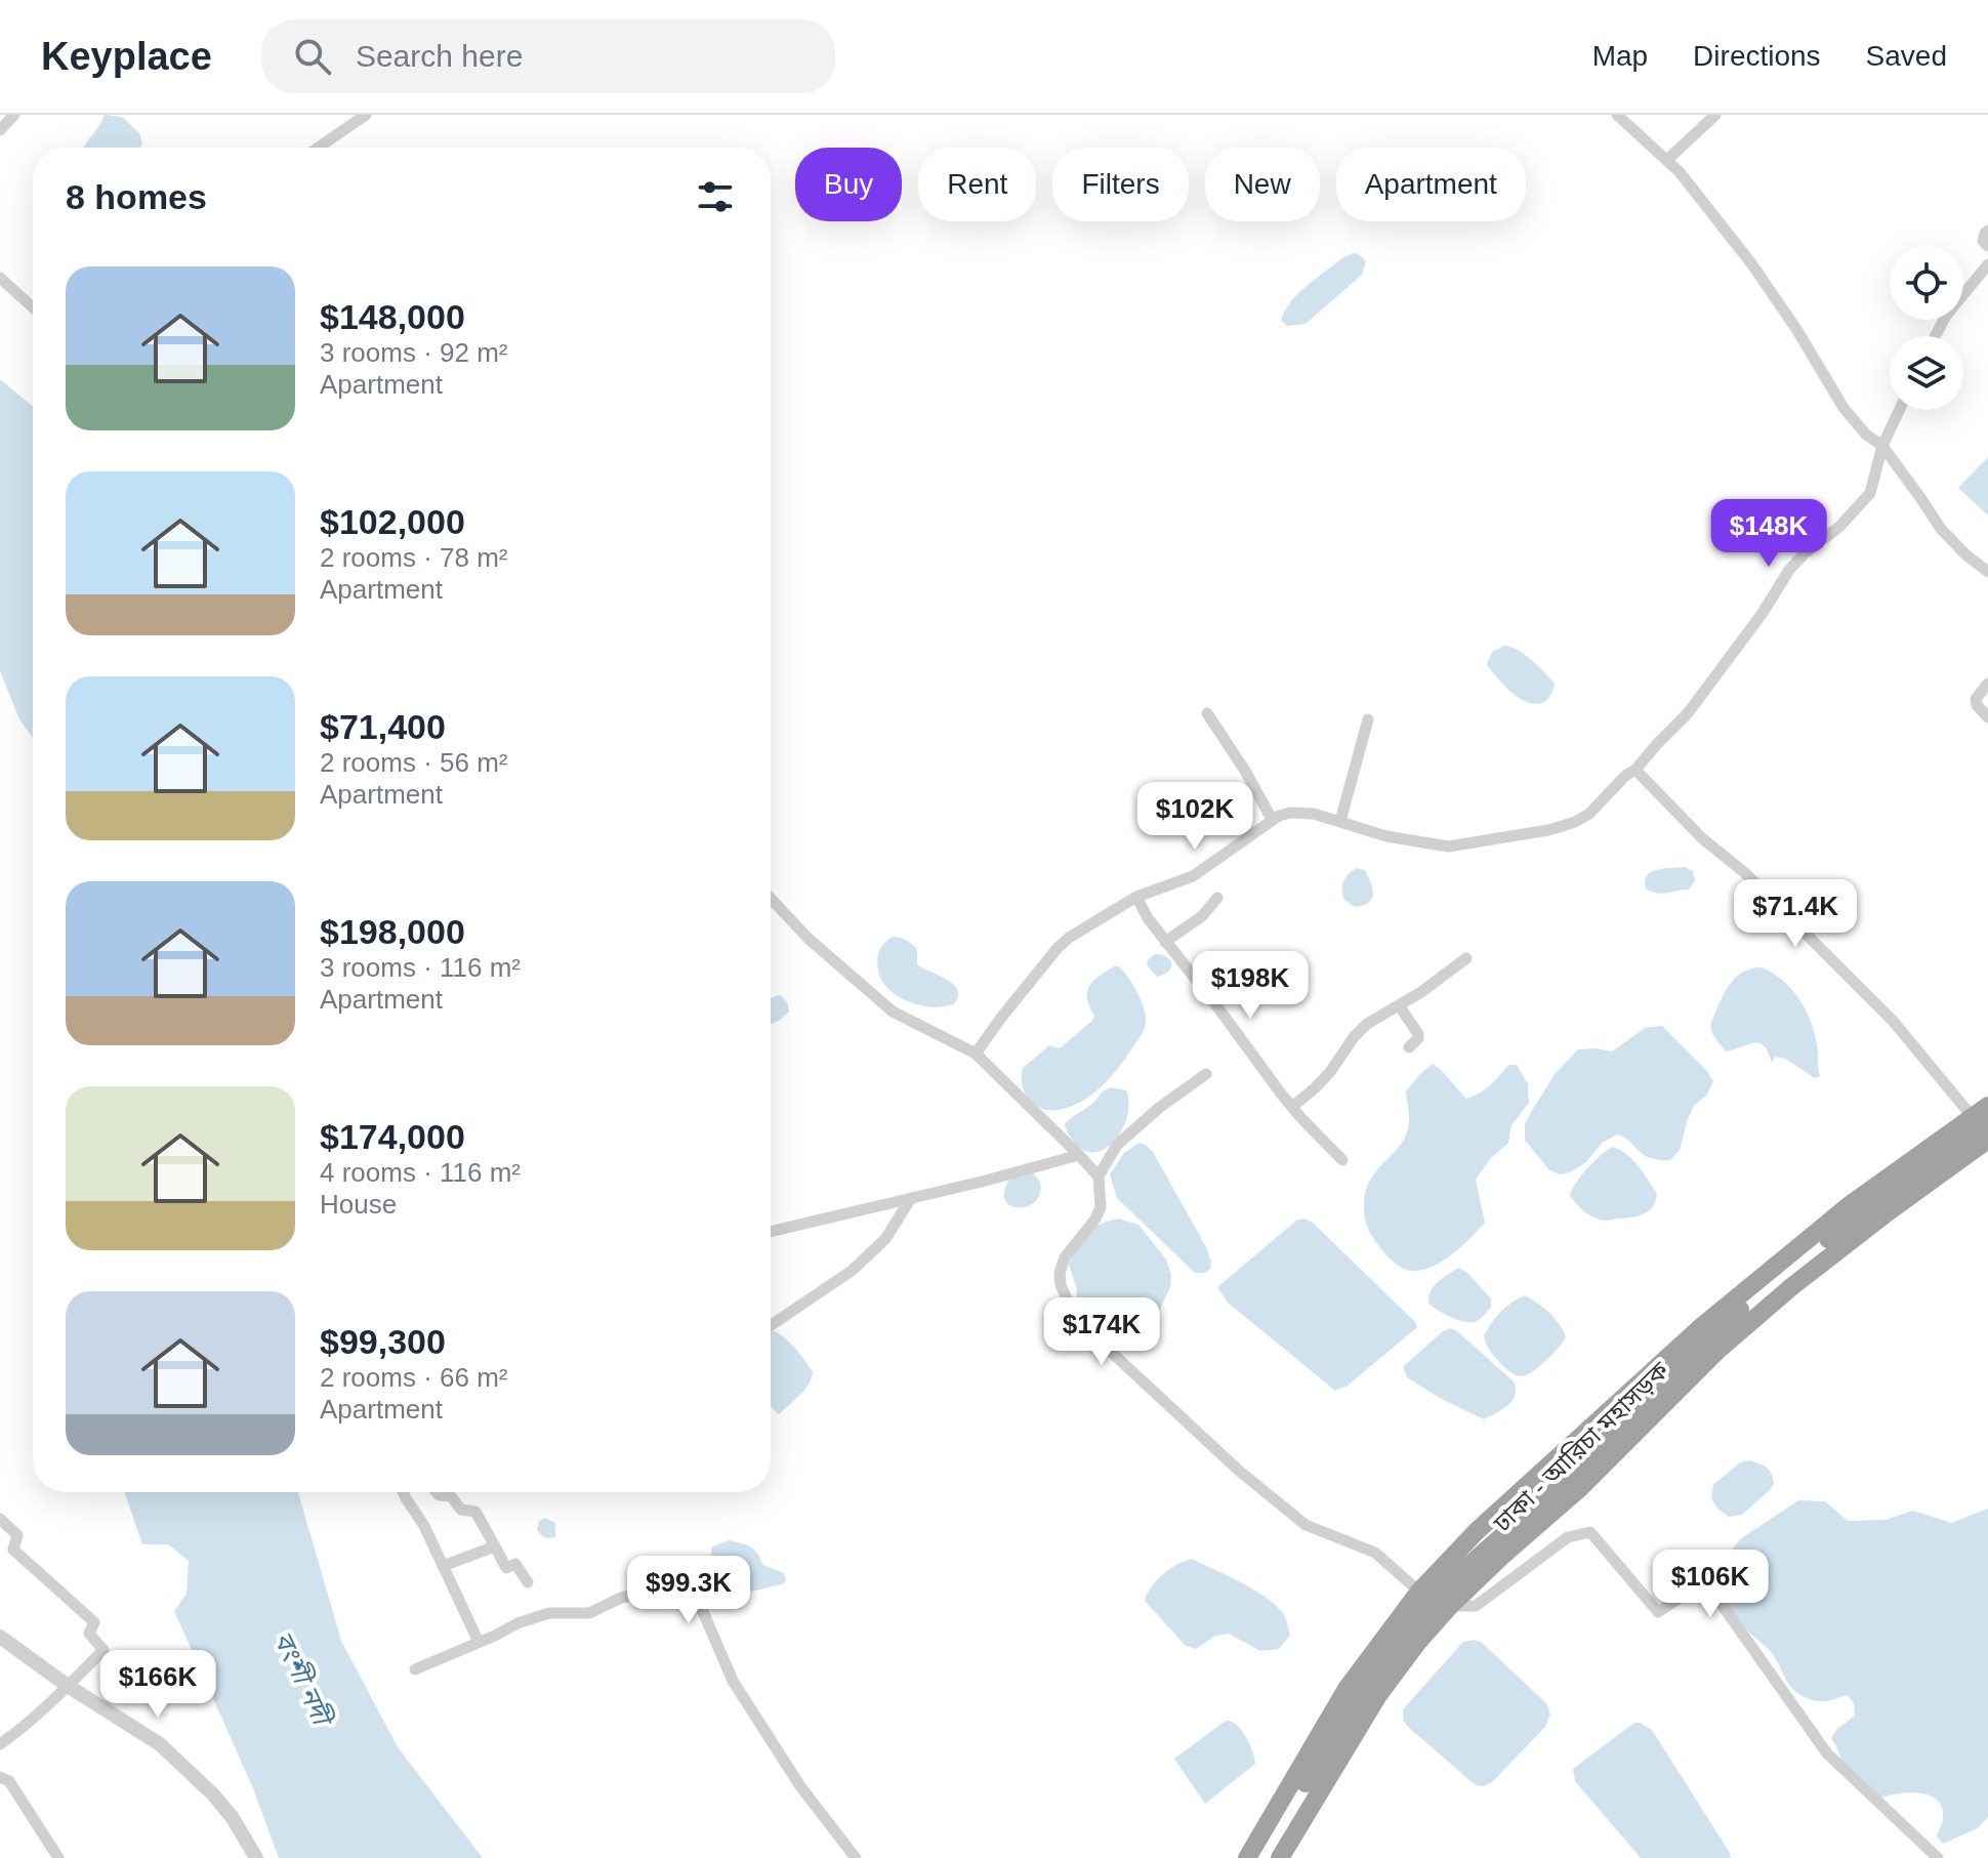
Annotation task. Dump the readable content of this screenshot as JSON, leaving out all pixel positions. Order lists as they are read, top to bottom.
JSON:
{
  "streets": {
    "highway": ["ঢাকা - আরিচা মহাসড়ক"]
  },
  "water": ["বংশী নদী"],
  "page": {
    "header": "Keyplace",
    "search": "Search here",
    "nav": ["Map", "Directions", "Saved"],
    "chip": [
      "Buy",
      "Rent",
      "Filters",
      "New",
      "Apartment"
    ],
    "heading": "8 homes",
    "list": [
      {
        "name": "$148,000",
        "note": "3 rooms · 92 m² · Apartment"
      },
      {
        "name": "$102,000",
        "note": "2 rooms · 78 m² · Apartment"
      },
      {
        "name": "$71,400",
        "note": "2 rooms · 56 m² · Apartment"
      },
      {
        "name": "$198,000",
        "note": "3 rooms · 116 m² · Apartment"
      },
      {
        "name": "$174,000",
        "note": "4 rooms · 116 m² · House"
      },
      {
        "name": "$99,300",
        "note": "2 rooms · 66 m² · Apartment"
      }
    ],
    "price": [
      "$148K",
      "$102K",
      "$71.4K",
      "$198K",
      "$174K",
      "$106K",
      "$99.3K",
      "$166K"
    ]
  }
}
